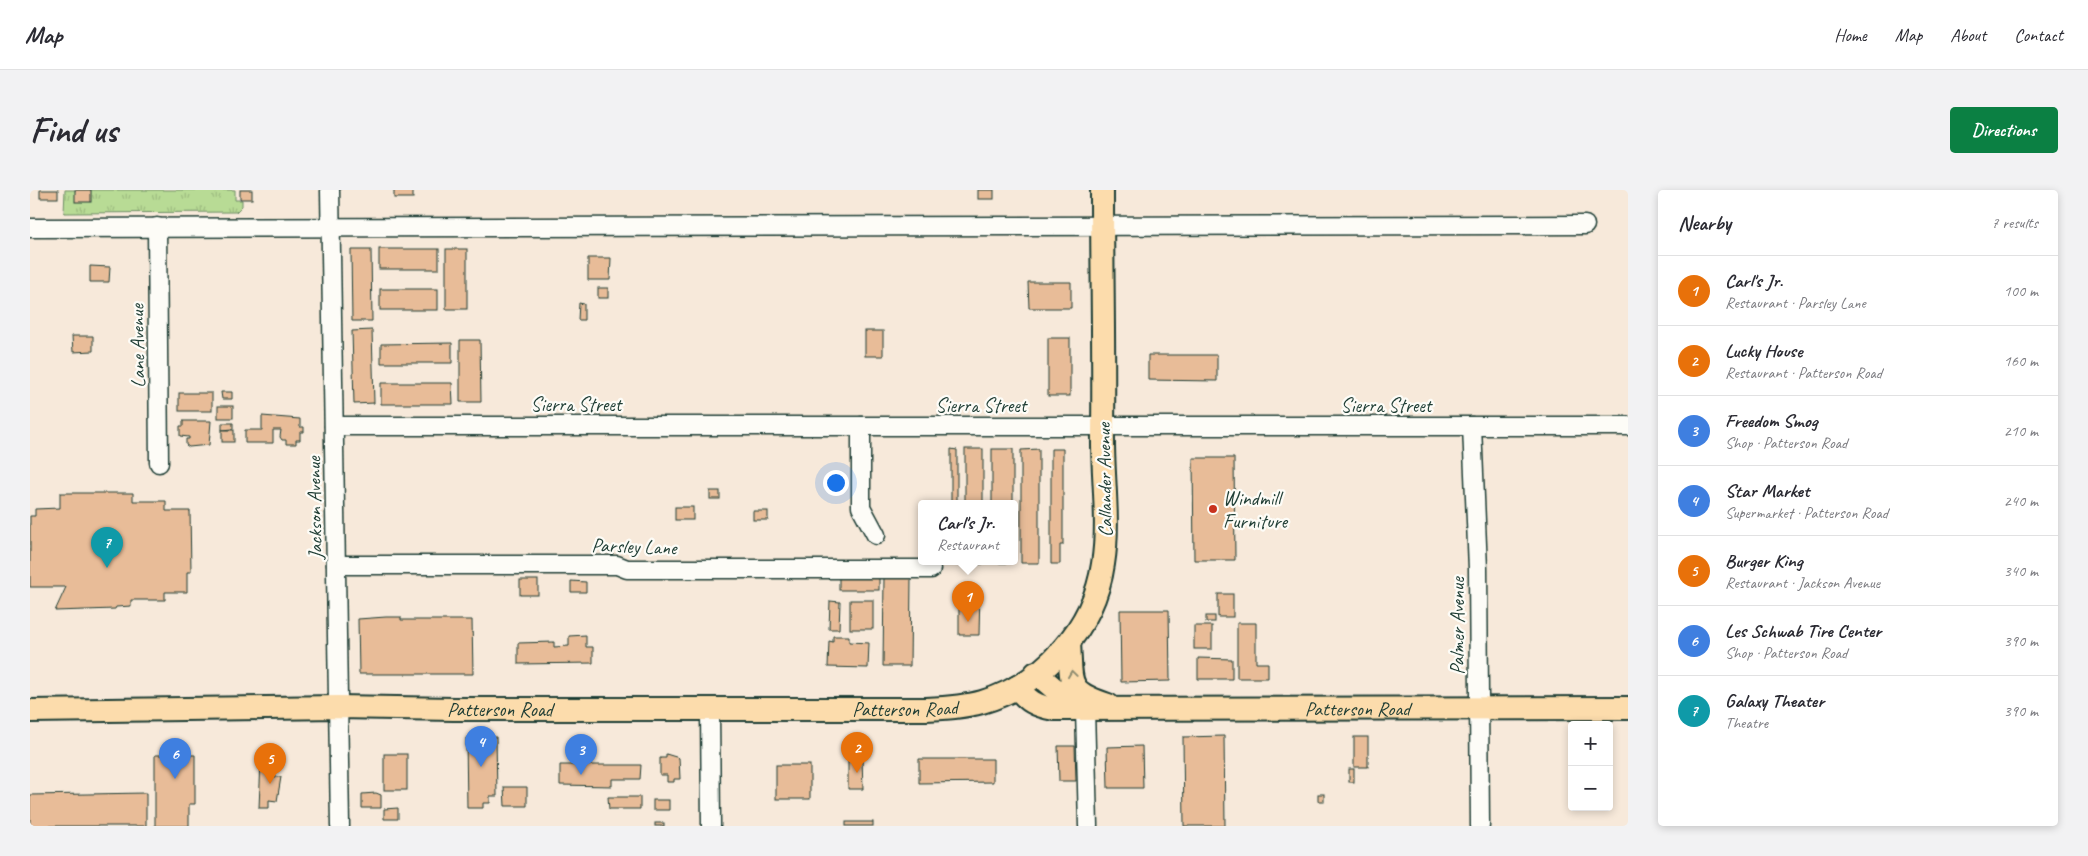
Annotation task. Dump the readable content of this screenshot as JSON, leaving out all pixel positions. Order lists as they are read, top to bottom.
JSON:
{
  "streets": {
    "main road": ["Callander Avenue", "Patterson Road"],
    "street": [
      "Lane Avenue",
      "Sierra Street",
      "Jackson Avenue",
      "Parsley Lane",
      "Palmer Avenue"
    ]
  },
  "crossings": [
    ["Sierra Street", "Callander Avenue"],
    ["Sierra Street", "Jackson Avenue"],
    ["Sierra Street", "Palmer Avenue"],
    ["Callander Avenue", "Patterson Road"],
    ["Jackson Avenue", "Parsley Lane"],
    ["Jackson Avenue", "Patterson Road"],
    ["Palmer Avenue", "Patterson Road"]
  ],
  "places": ["Windmill Furniture"],
  "page": {
    "header": "Map",
    "nav": [
      "Home",
      "Map",
      "About",
      "Contact"
    ],
    "buttons": "Directions",
    "title": "Find us",
    "heading": ["Nearby", "7 results"],
    "list": [
      {
        "mark": "1",
        "name": "Carl's Jr.",
        "note": "Restaurant · Parsley Lane",
        "value": "100 m"
      },
      {
        "mark": "2",
        "name": "Lucky House",
        "note": "Restaurant · Patterson Road",
        "value": "160 m"
      },
      {
        "mark": "3",
        "name": "Freedom Smog",
        "note": "Shop · Patterson Road",
        "value": "210 m"
      },
      {
        "mark": "4",
        "name": "Star Market",
        "note": "Supermarket · Patterson Road",
        "value": "240 m"
      },
      {
        "mark": "5",
        "name": "Burger King",
        "note": "Restaurant · Jackson Avenue",
        "value": "340 m"
      },
      {
        "mark": "6",
        "name": "Les Schwab Tire Center",
        "note": "Shop · Patterson Road",
        "value": "390 m"
      },
      {
        "mark": "7",
        "name": "Galaxy Theater",
        "note": "Theatre",
        "value": "390 m"
      }
    ],
    "popup": ["Carl's Jr.", "Restaurant"],
    "pins": [
      "7",
      "1",
      "4",
      "2",
      "3",
      "6",
      "5"
    ],
    "map_buttons": ["+", "−"]
  }
}
